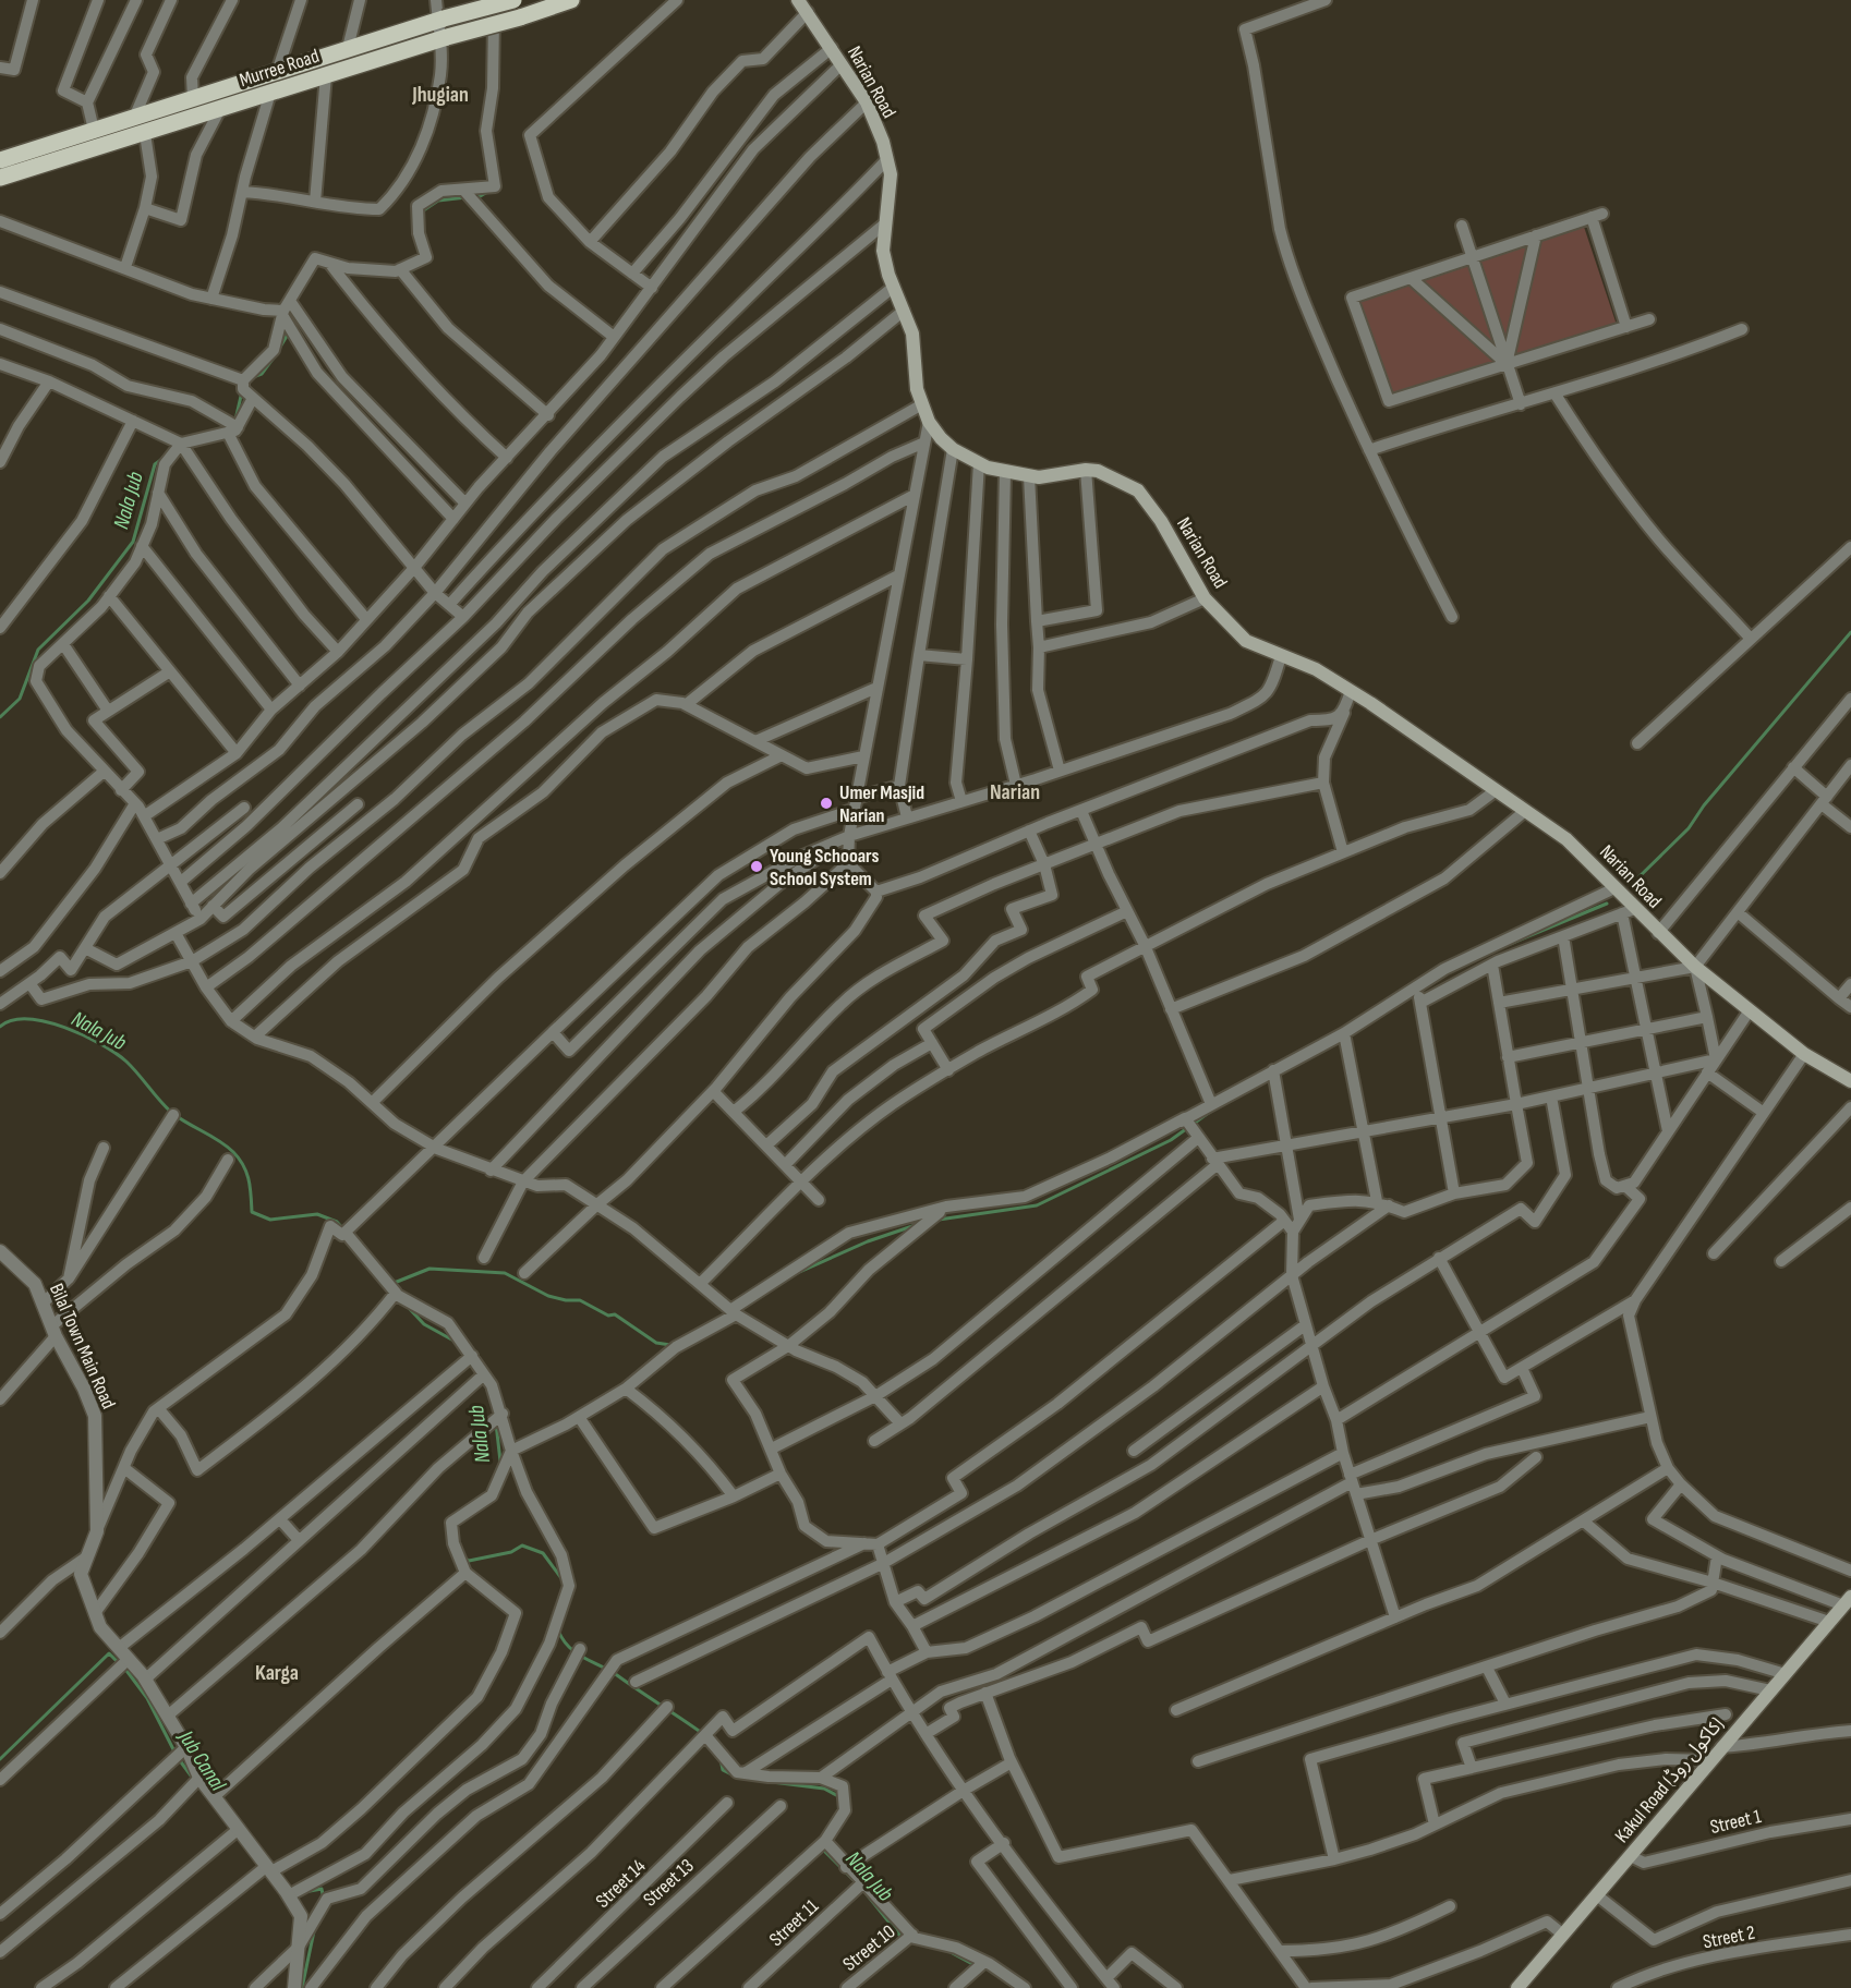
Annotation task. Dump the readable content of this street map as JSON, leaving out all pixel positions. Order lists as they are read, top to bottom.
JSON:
{
  "streets": {
    "main road": ["Murree Road", "Narian Road", "Kakul Road (کاکول روڈ)"],
    "street": [
      "Bilal Town Main Road",
      "Street 1",
      "Street 13",
      "Street 14",
      "Street 11",
      "Street 2",
      "Street 10"
    ]
  },
  "crossings": [
    ["Kakul Road (کاکول روڈ)", "Street 1"]
  ],
  "districts": ["Jhugian", "Narian", "Karga"],
  "water": ["Nala Jub", "Jub Canal"],
  "places": ["Umer Masjid Narian", "Young Schooars School System"]
}
